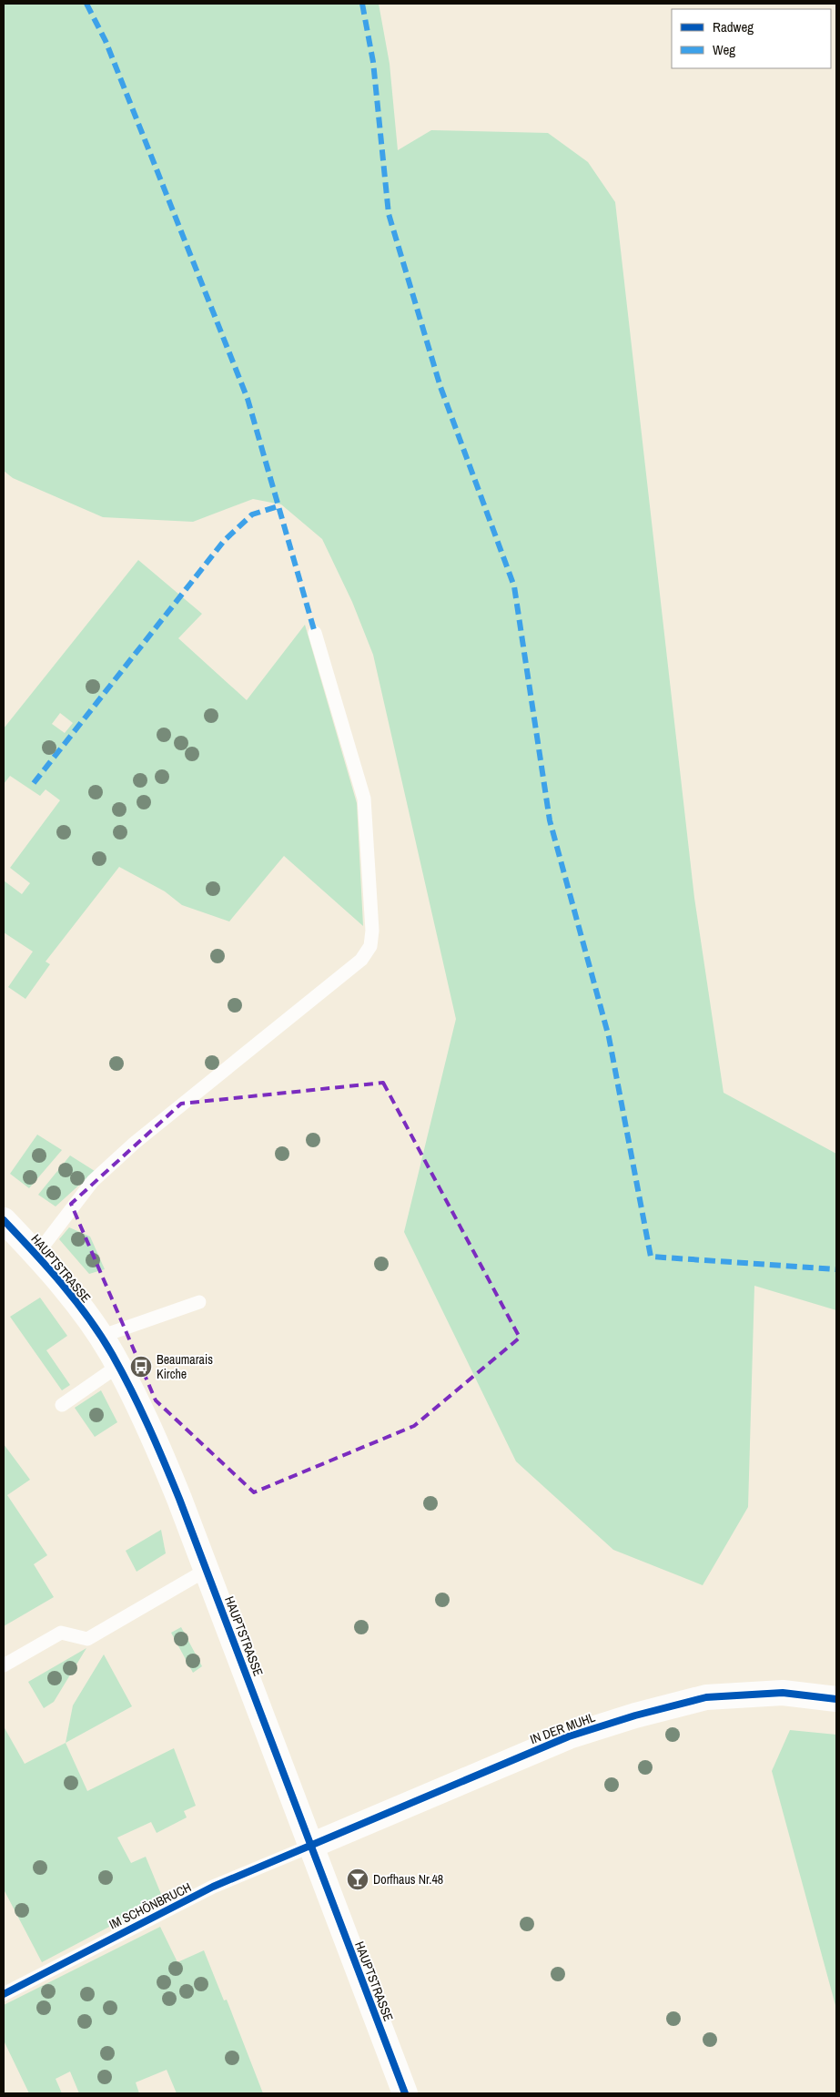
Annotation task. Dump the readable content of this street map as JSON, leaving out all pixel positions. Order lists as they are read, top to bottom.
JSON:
{
  "streets": {
    "street": ["HAUPTSTRASSE", "IN DER MUHL"],
    "lane": ["IM SCHÖNBRUCH"]
  },
  "crossings": [
    ["HAUPTSTRASSE", "IN DER MUHL"],
    ["HAUPTSTRASSE", "IM SCHÖNBRUCH"],
    ["IN DER MUHL", "IM SCHÖNBRUCH"]
  ],
  "places": {
    "bus stop": ["Beaumarais Kirche"],
    "bar": ["Dorfhaus Nr.48"]
  },
  "legend": ["Radweg", "Weg"]
}
